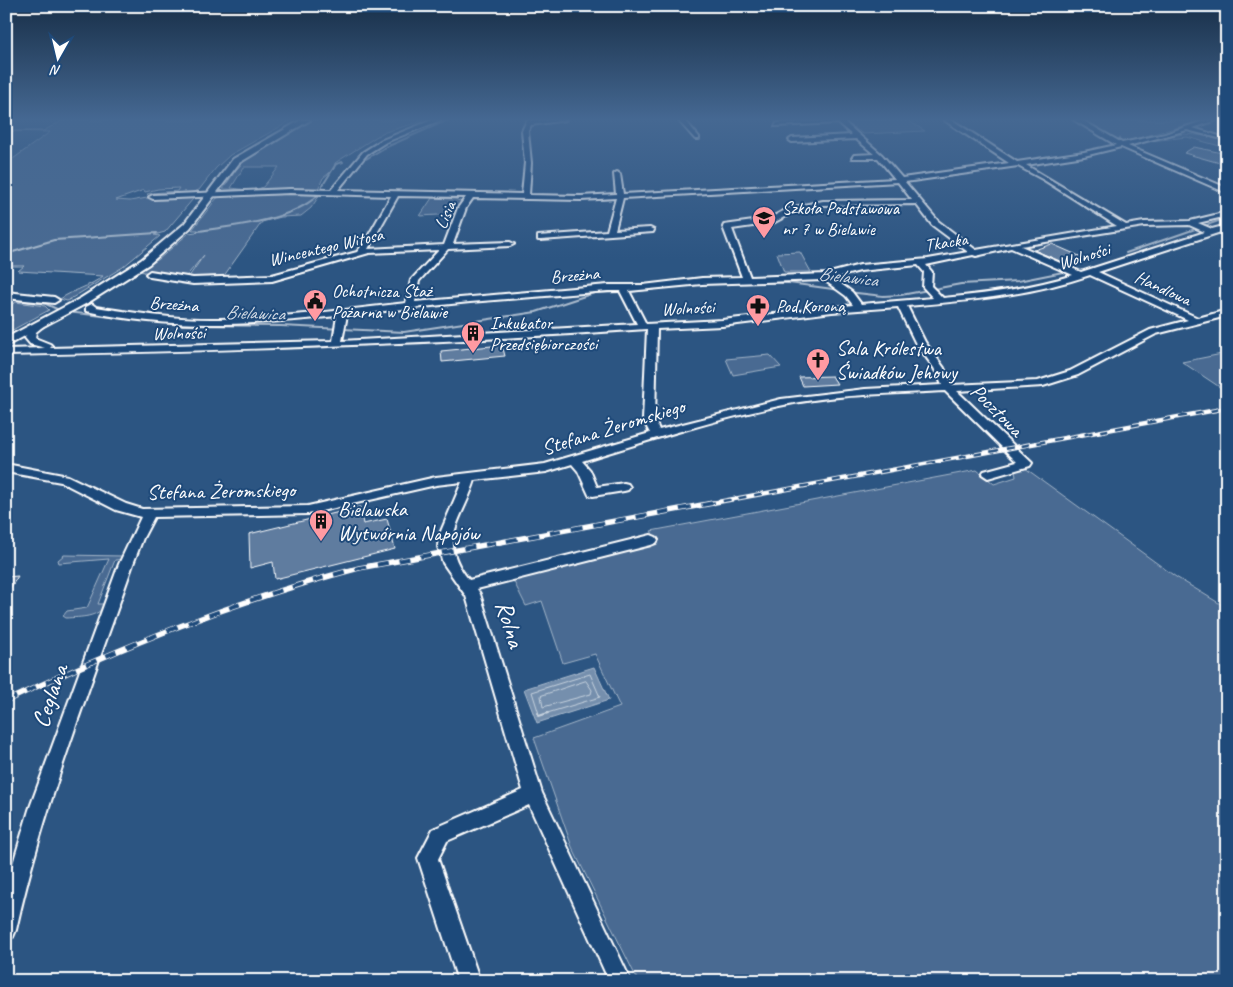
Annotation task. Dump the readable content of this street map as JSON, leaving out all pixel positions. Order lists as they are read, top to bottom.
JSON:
{
  "streets": {
    "street": [
      "Lisia",
      "Tkacka",
      "Wincentego Witosa",
      "Wolności",
      "Brzeżna",
      "Handlowa",
      "Pocztowa",
      "Stefana Żeromskiego",
      "Rolna",
      "Ceglana"
    ]
  },
  "crossings": [
    ["Lisia", "Wincentego Witosa"],
    ["Tkacka", "Wolności"],
    ["Tkacka", "Brzeżna"],
    ["Wolności", "Handlowa"],
    ["Wolności", "Pocztowa"],
    ["Handlowa", "Stefana Żeromskiego"],
    ["Pocztowa", "Stefana Żeromskiego"],
    ["Stefana Żeromskiego", "Rolna"],
    ["Stefana Żeromskiego", "Ceglana"]
  ],
  "water": ["Bielawica"],
  "places": {
    "school or university": ["Szkoła Podstawowa nr 7 w Bielawie"],
    "public building": ["Ochotnicza Staż Pożarna w Bielawie"],
    "pharmacy": ["Pod Koroną"],
    "building": ["Inkubator Przedsiębiorczości", "Bielawska Wytwórnia Napojów"],
    "church": ["Sala Królestwa Świadków Jehowy"]
  },
  "north": "bottom"
}
